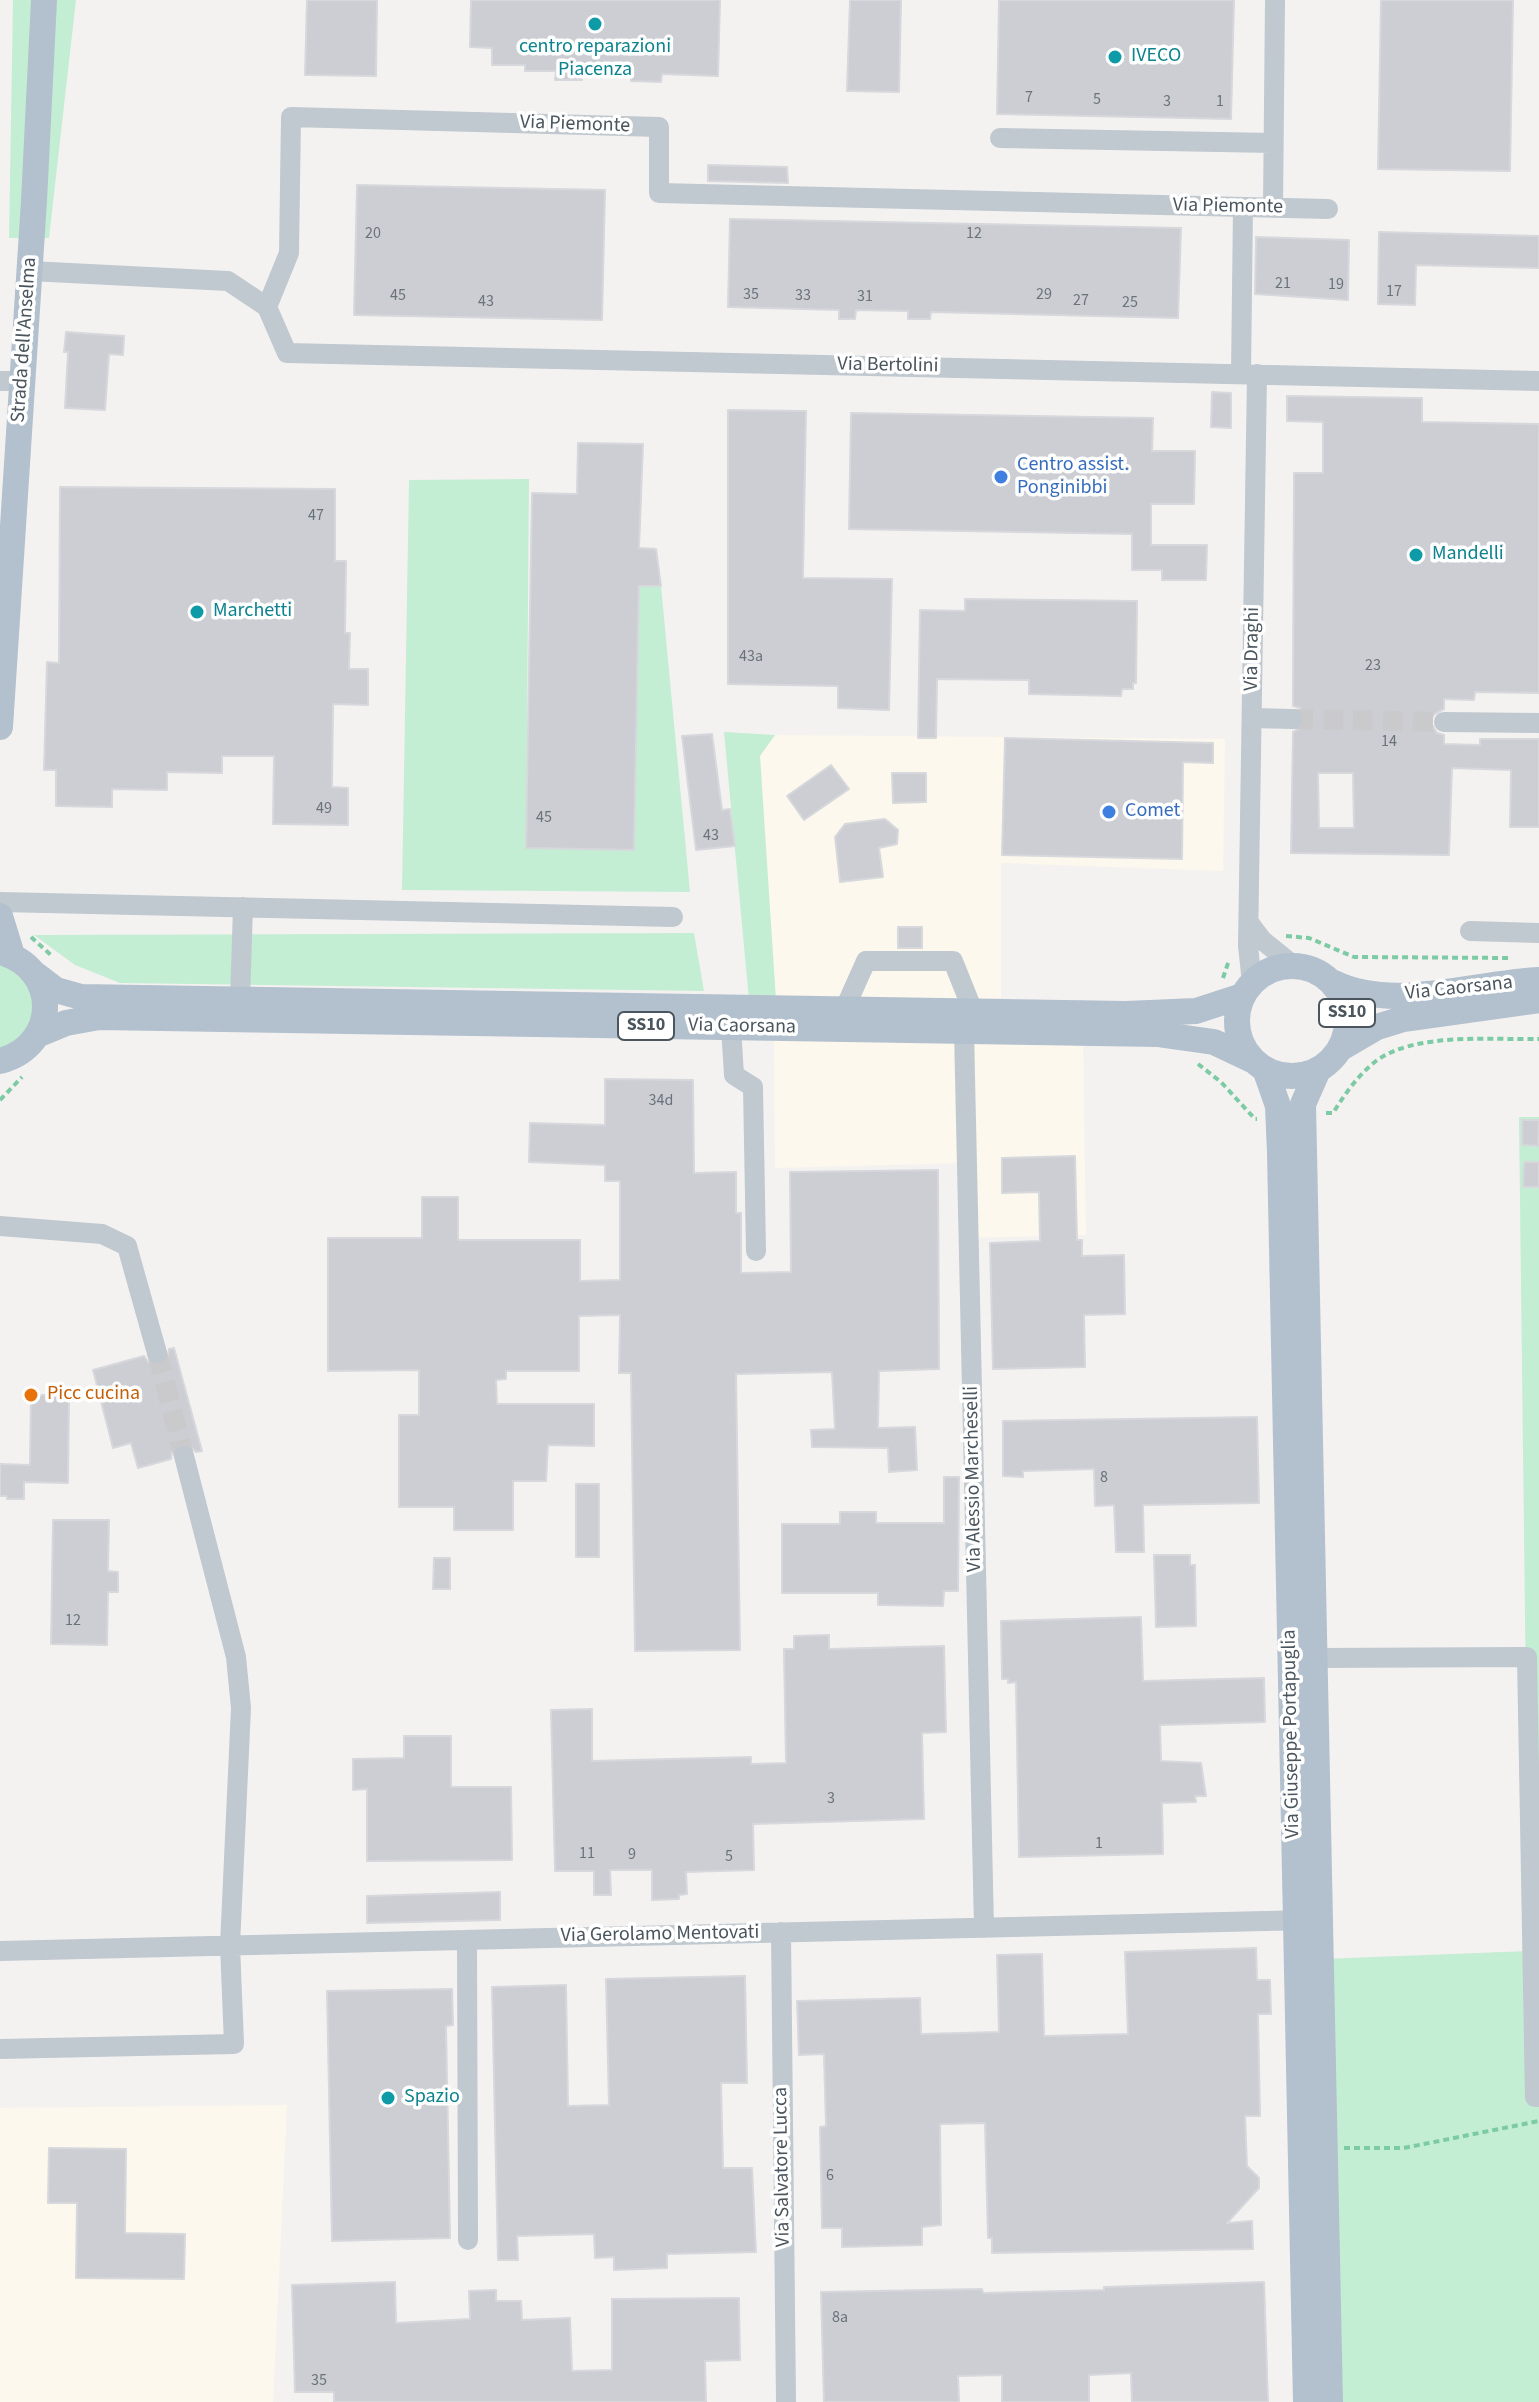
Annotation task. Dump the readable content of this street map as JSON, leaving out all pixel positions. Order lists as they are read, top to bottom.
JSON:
{
  "streets": {
    "main road": [
      "Strada dell'Anselma",
      "Via Caorsana",
      "SS10",
      "Via Giuseppe Portapuglia"
    ],
    "street": [
      "Via Piemonte",
      "Via Bertolini",
      "Via Draghi",
      "Via Alessio Marcheselli",
      "Via Gerolamo Mentovati",
      "Via Salvatore Lucca"
    ]
  },
  "crossings": [
    ["Via Piemonte", "Via Bertolini"],
    ["Via Piemonte", "Via Draghi"],
    ["Via Bertolini", "Via Draghi"],
    ["Via Draghi", "Via Caorsana"],
    ["Via Draghi", "SS10"],
    ["Via Draghi", "Via Giuseppe Portapuglia"],
    ["Via Caorsana", "SS10"],
    ["Via Caorsana", "Via Alessio Marcheselli"],
    ["Via Caorsana", "Via Giuseppe Portapuglia"],
    ["SS10", "Via Giuseppe Portapuglia"],
    ["Via Alessio Marcheselli", "Via Gerolamo Mentovati"],
    ["Via Giuseppe Portapuglia", "Via Gerolamo Mentovati"],
    ["Via Gerolamo Mentovati", "Via Salvatore Lucca"]
  ],
  "places": [
    "centro reparazioni Piacenza",
    "IVECO",
    "Centro assist. Ponginibbi",
    "Mandelli",
    "Marchetti",
    "Comet",
    "Picc cucina",
    "Spazio"
  ],
  "house_numbers": [
    "7",
    "5",
    "3",
    "1",
    "20",
    "12",
    "21",
    "19",
    "17",
    "35",
    "29",
    "45",
    "33",
    "31",
    "27",
    "43",
    "25",
    "47",
    "43a",
    "23",
    "14",
    "49",
    "45",
    "43",
    "34d",
    "8",
    "12",
    "3",
    "1",
    "11",
    "9",
    "5",
    "6",
    "8a",
    "35"
  ]
}
